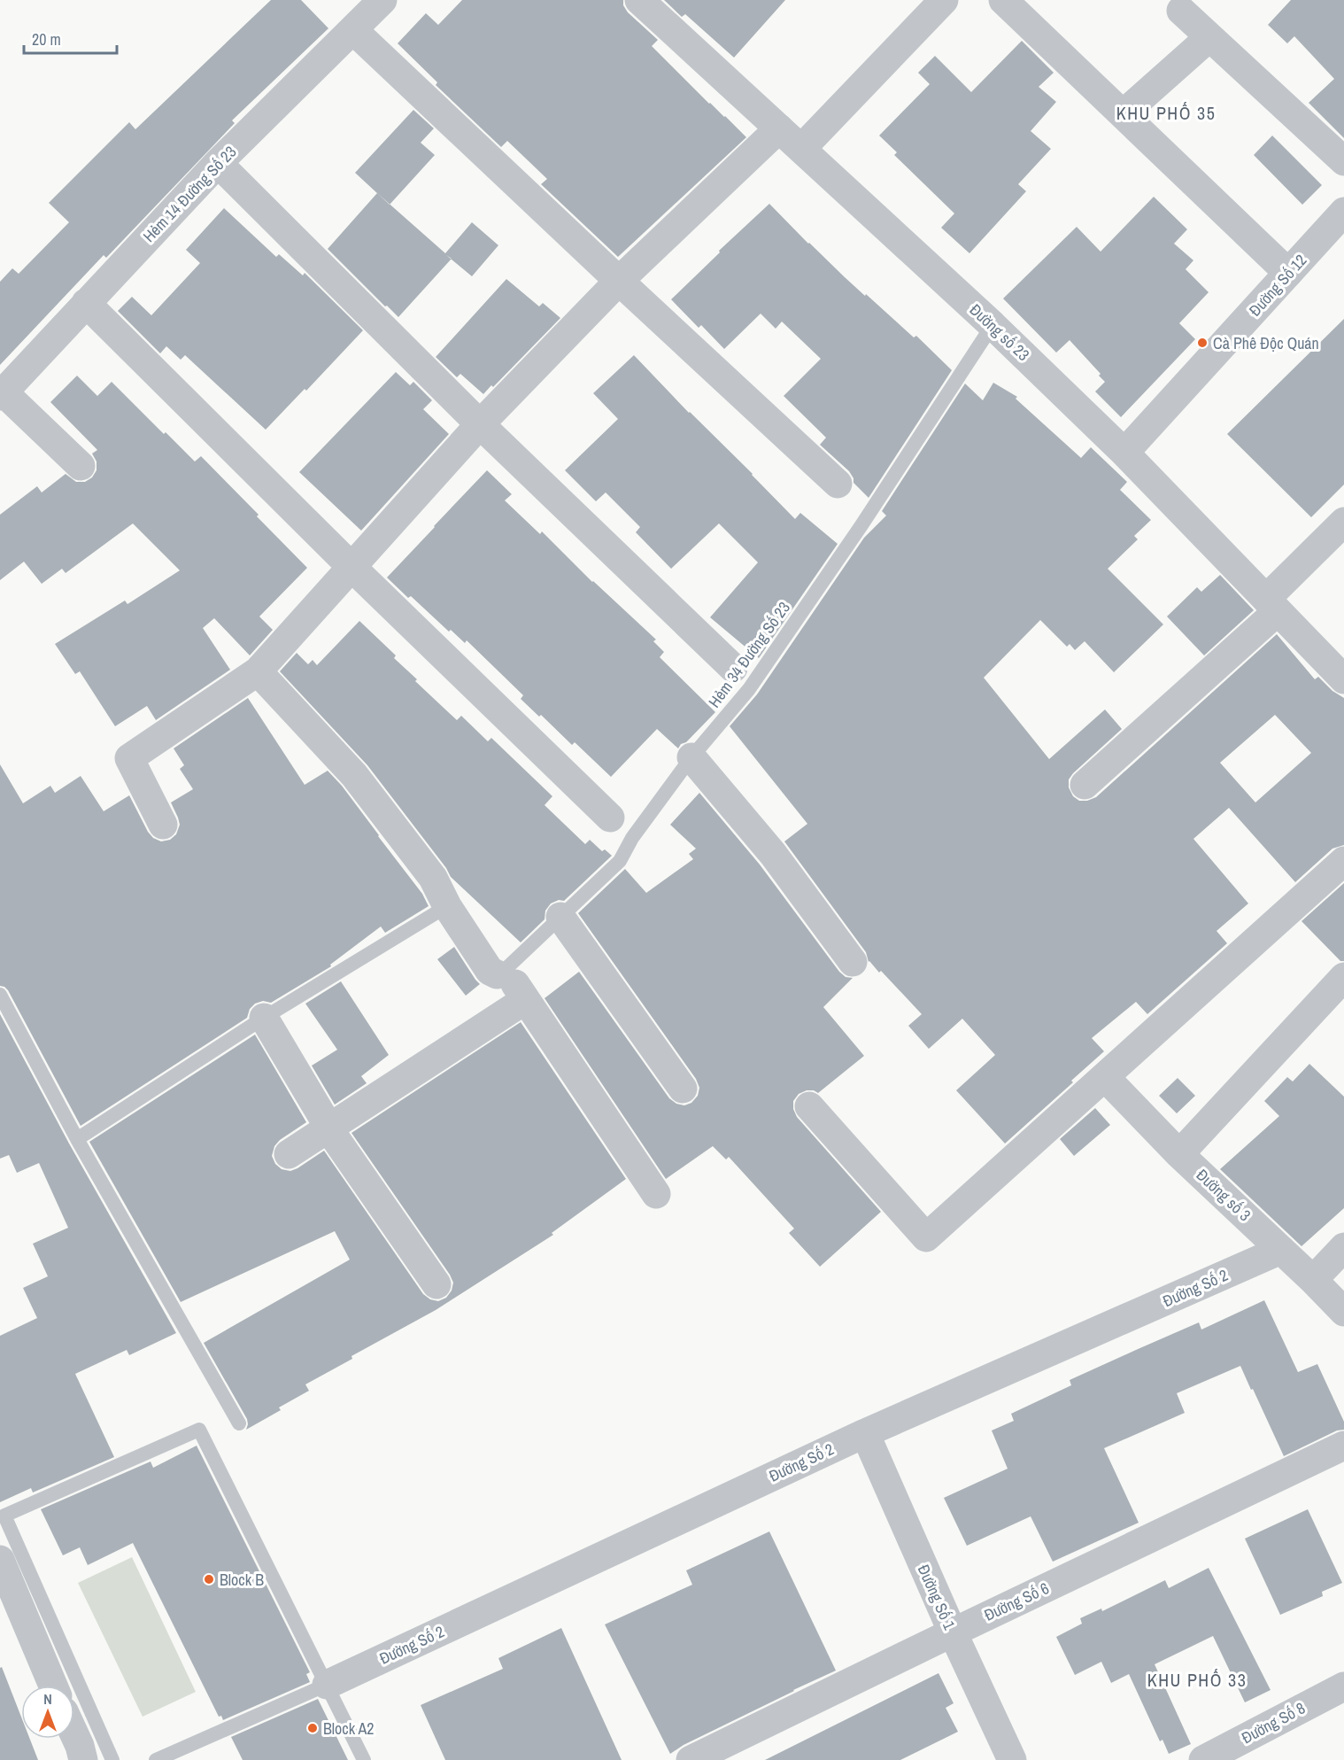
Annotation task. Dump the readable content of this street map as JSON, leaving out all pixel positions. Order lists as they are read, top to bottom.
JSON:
{
  "streets": {
    "street": [
      "Hẻm 14 Đường Số 23",
      "Đường Số 12",
      "Đường số 23",
      "Đường số 3",
      "Đường Số 2",
      "Đường Số 1",
      "Đường Số 6",
      "Đường Số 8"
    ],
    "lane": ["Hẻm 34 Đường Số 23"]
  },
  "crossings": [
    ["Đường Số 12", "Đường số 23"],
    ["Đường số 23", "Hẻm 34 Đường Số 23"],
    ["Đường số 3", "Đường Số 2"],
    ["Đường Số 2", "Đường Số 1"],
    ["Đường Số 1", "Đường Số 6"]
  ],
  "districts": ["KHU PHỐ 35", "KHU PHỐ 33"],
  "places": ["Cà Phê Độc Quán", "Block B", "Block A2"],
  "scale_bar": "20 m",
  "north": "top"
}
